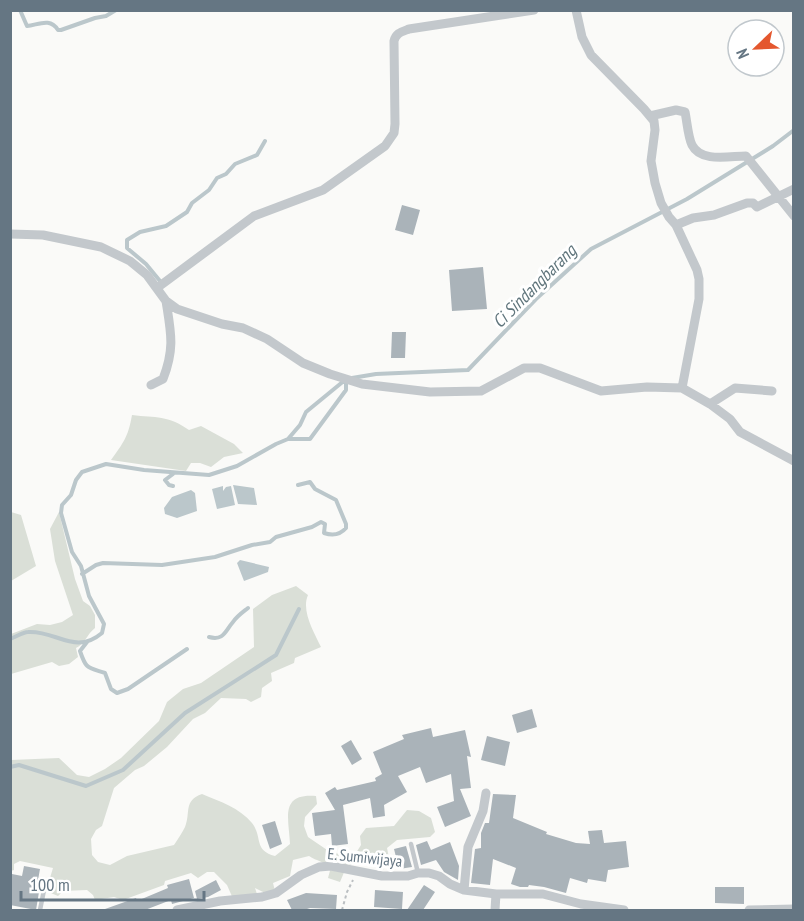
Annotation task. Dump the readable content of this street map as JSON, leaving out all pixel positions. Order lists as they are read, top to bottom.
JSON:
{
  "streets": {
    "street": ["E. Sumiwijaya"]
  },
  "water": ["Ci Sindangbarang"],
  "scale_bar": "100 m",
  "north": "bottom left"
}
